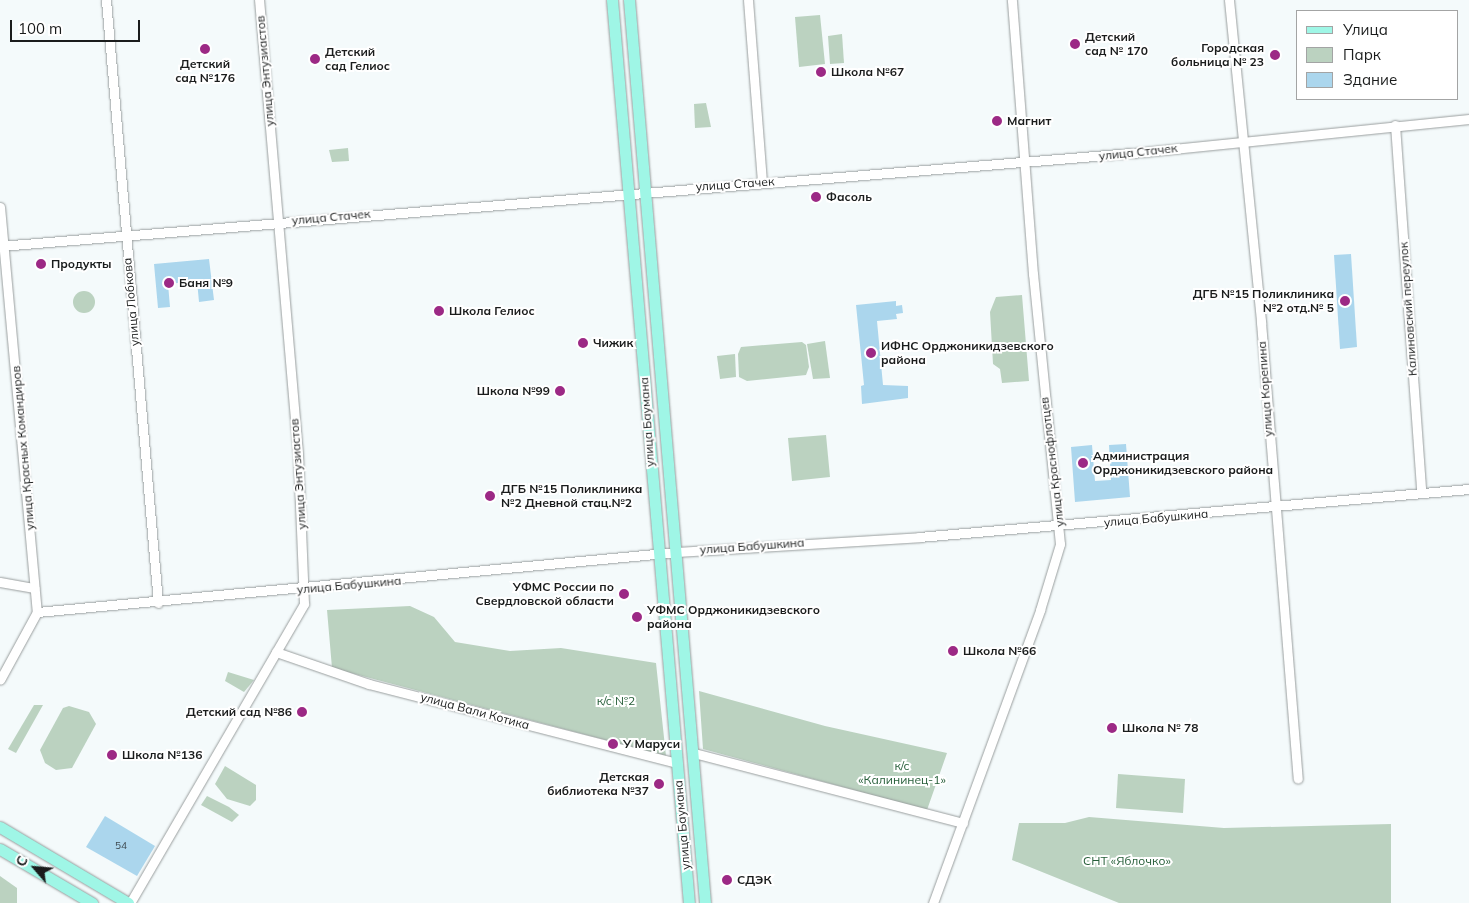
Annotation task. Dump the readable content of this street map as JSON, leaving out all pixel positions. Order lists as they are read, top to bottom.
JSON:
{
  "streets": {
    "main road": ["улица Баумана"],
    "street": [
      "улица Энтузиастов",
      "улица Стачек",
      "улица Лобкова",
      "Калиновский переулок",
      "улица Корепина",
      "улица Красных Командиров",
      "улица Краснофлотцев",
      "улица Бабушкина",
      "улица Вали Котика"
    ]
  },
  "crossings": [
    ["улица Энтузиастов", "улица Стачек"],
    ["улица Энтузиастов", "улица Бабушкина"],
    ["улица Энтузиастов", "улица Вали Котика"],
    ["улица Стачек", "улица Лобкова"],
    ["улица Стачек", "Калиновский переулок"],
    ["улица Стачек", "улица Корепина"],
    ["улица Стачек", "улица Баумана"],
    ["улица Стачек", "улица Красных Командиров"],
    ["улица Стачек", "улица Краснофлотцев"],
    ["улица Лобкова", "улица Бабушкина"],
    ["Калиновский переулок", "улица Бабушкина"],
    ["улица Корепина", "улица Бабушкина"],
    ["улица Баумана", "улица Бабушкина"],
    ["улица Баумана", "улица Вали Котика"],
    ["улица Красных Командиров", "улица Бабушкина"],
    ["улица Краснофлотцев", "улица Бабушкина"]
  ],
  "parks": ["к/с №2", "к/с «Калининец-1»", "СНТ «Яблочко»"],
  "places": [
    "Детский сад № 170",
    "Детский сад №176",
    "Городская больница № 23",
    "Детский сад Гелиос",
    "Школа №67",
    "Магнит",
    "Фасоль",
    "Продукты",
    "Баня №9",
    "ДГБ №15 Поликлиника №2 отд.№ 5",
    "Школа Гелиос",
    "Чижик",
    "ИФНС Орджоникидзевского района",
    "Школа №99",
    "Администрация Орджоникидзевского района",
    "ДГБ №15 Поликлиника №2 Дневной стац.№2",
    "УФМС России по Свердловской области",
    "УФМС Орджоникидзевского района",
    "Школа №66",
    "Детский сад №86",
    "Школа № 78",
    "У Маруси",
    "Школа №136",
    "Детская библиотека №37",
    "СДЭК"
  ],
  "house_numbers": ["54"],
  "legend": ["Улица", "Парк", "Здание"],
  "scale_bar": "100 m",
  "north": "top left"
}
